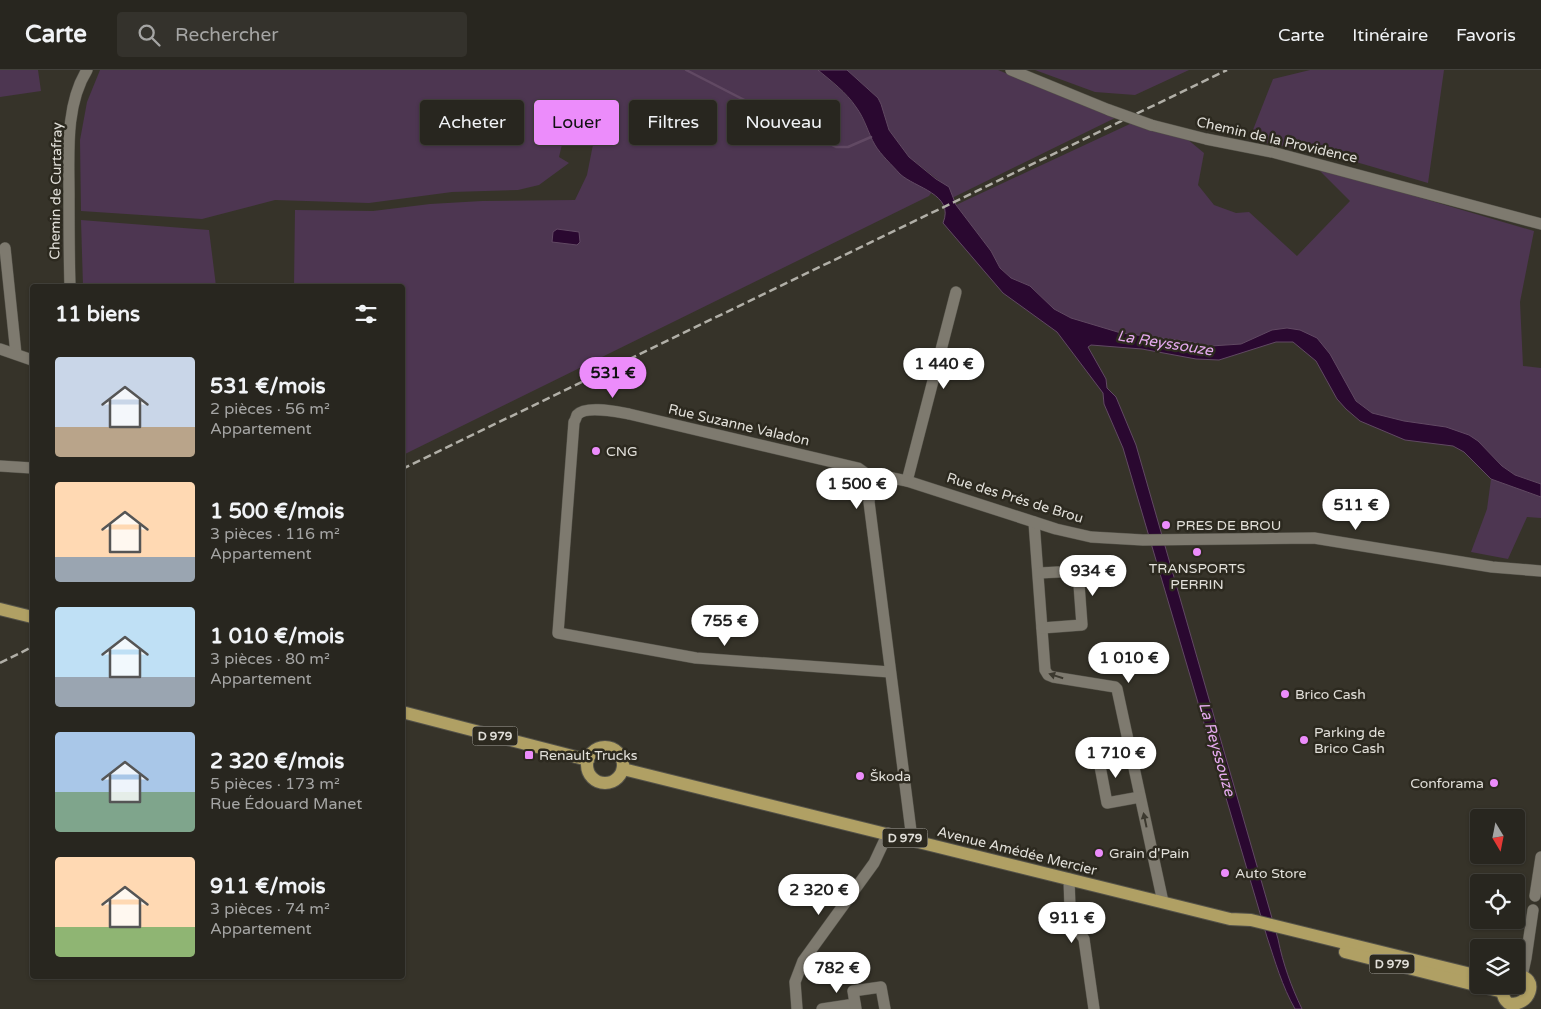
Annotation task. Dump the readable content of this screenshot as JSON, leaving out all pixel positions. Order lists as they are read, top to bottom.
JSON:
{
  "streets": {
    "main road": ["D 979", "Avenue Amédée Mercier"],
    "street": [
      "Chemin de la Providence",
      "Chemin de Curtafray",
      "Rue Suzanne Valadon",
      "Rue des Prés de Brou"
    ]
  },
  "crossings": [
    ["Rue Suzanne Valadon", "Rue des Prés de Brou"],
    ["D 979", "Avenue Amédée Mercier"]
  ],
  "water": ["La Reyssouze"],
  "places": {
    "other": [
      "CNG",
      "PRES DE BROU",
      "TRANSPORTS PERRIN",
      "Brico Cash",
      "Parking de Brico Cash",
      "Škoda",
      "Conforama",
      "Grain d'Pain",
      "Auto Store"
    ],
    "transit": ["Renault Trucks"]
  },
  "north": "bottom",
  "page": {
    "header": "Carte",
    "search": "Rechercher",
    "nav": ["Carte", "Itinéraire", "Favoris"],
    "chip": [
      "Acheter",
      "Louer",
      "Filtres",
      "Nouveau"
    ],
    "heading": "11 biens",
    "list": [
      {
        "name": "531 €/mois",
        "note": "2 pièces · 56 m² · Appartement"
      },
      {
        "name": "1 500 €/mois",
        "note": "3 pièces · 116 m² · Appartement"
      },
      {
        "name": "1 010 €/mois",
        "note": "3 pièces · 80 m² · Appartement"
      },
      {
        "name": "2 320 €/mois",
        "note": "5 pièces · 173 m² · Rue Édouard Manet"
      },
      {
        "name": "911 €/mois",
        "note": "3 pièces · 74 m² · Appartement"
      }
    ],
    "price": [
      "1 440 €",
      "531 €",
      "1 500 €",
      "511 €",
      "934 €",
      "755 €",
      "1 010 €",
      "1 710 €",
      "2 320 €",
      "911 €",
      "782 €"
    ]
  }
}
